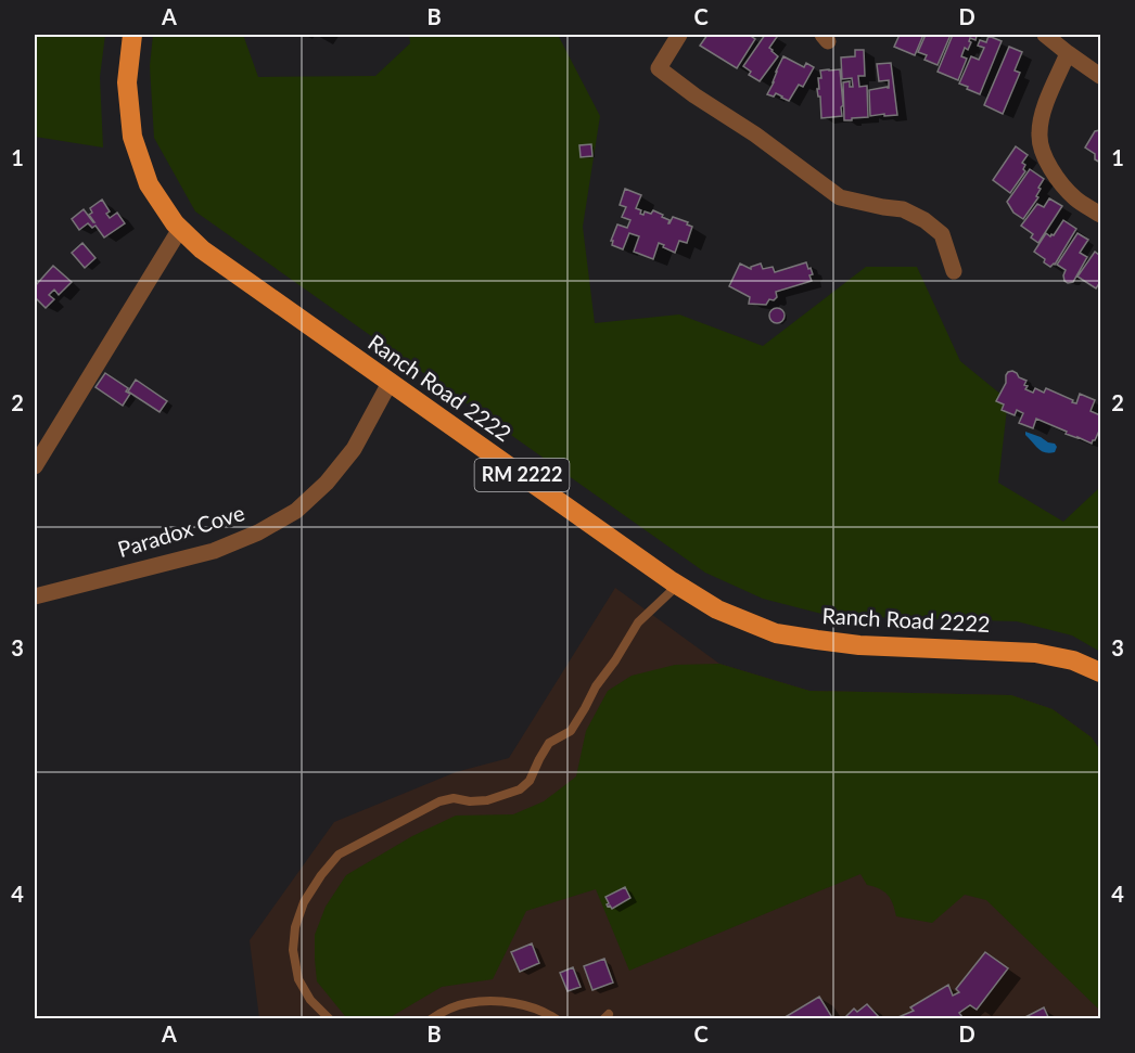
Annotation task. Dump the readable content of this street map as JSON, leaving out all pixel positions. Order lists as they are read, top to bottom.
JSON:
{
  "streets": {
    "main road": ["Ranch Road 2222", "RM 2222"],
    "street": ["Paradox Cove"]
  },
  "crossings": [
    ["Ranch Road 2222", "Paradox Cove"]
  ],
  "grid": {
    "columns": [
      "A",
      "B",
      "C",
      "D"
    ],
    "rows": [
      "1",
      "2",
      "3",
      "4"
    ]
  }
}
